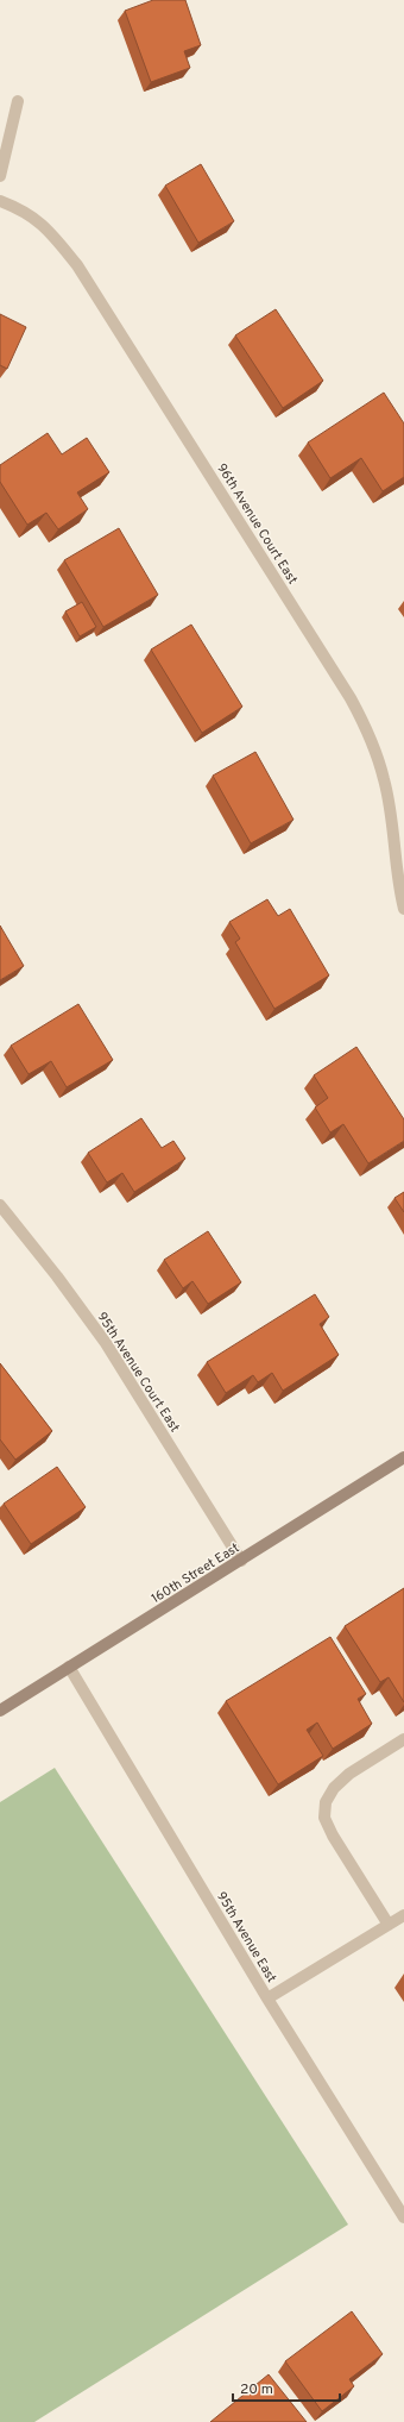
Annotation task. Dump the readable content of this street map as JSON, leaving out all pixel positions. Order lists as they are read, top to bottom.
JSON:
{
  "streets": {
    "main road": ["160th Street East"],
    "street": ["96th Avenue Court East", "95th Avenue Court East", "95th Avenue East"]
  },
  "crossings": [
    ["95th Avenue Court East", "160th Street East"],
    ["160th Street East", "95th Avenue East"]
  ],
  "scale_bar": "20 m"
}
